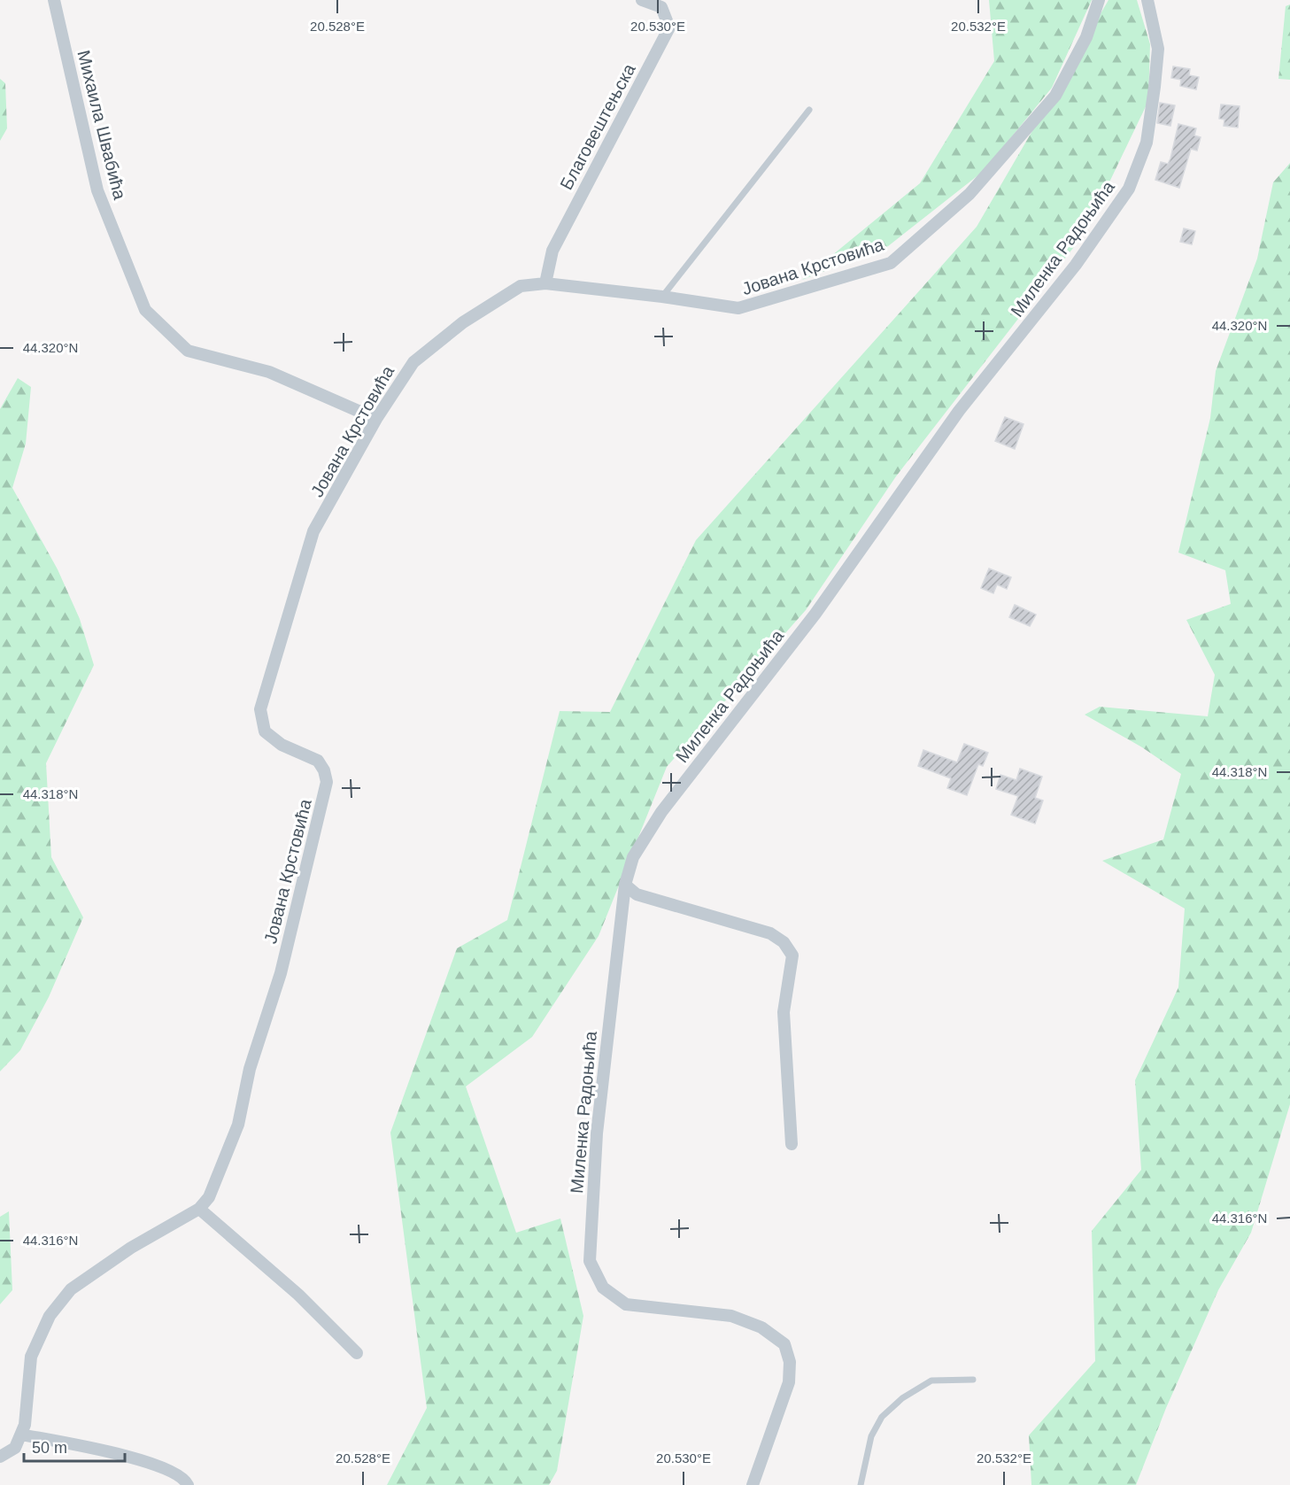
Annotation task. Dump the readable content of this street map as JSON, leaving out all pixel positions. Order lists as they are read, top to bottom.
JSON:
{
  "streets": {
    "street": [
      "Михаила Швабића",
      "Благовештењска",
      "Миленка Радоњића",
      "Јована Крстовића"
    ]
  },
  "crossings": [
    ["Михаила Швабића", "Јована Крстовића"],
    ["Благовештењска", "Јована Крстовића"]
  ],
  "scale_bar": "50 m",
  "coordinates": [
    "20.528°E",
    "20.530°E",
    "20.532°E",
    "44.320°N",
    "44.318°N",
    "44.316°N"
  ]
}
